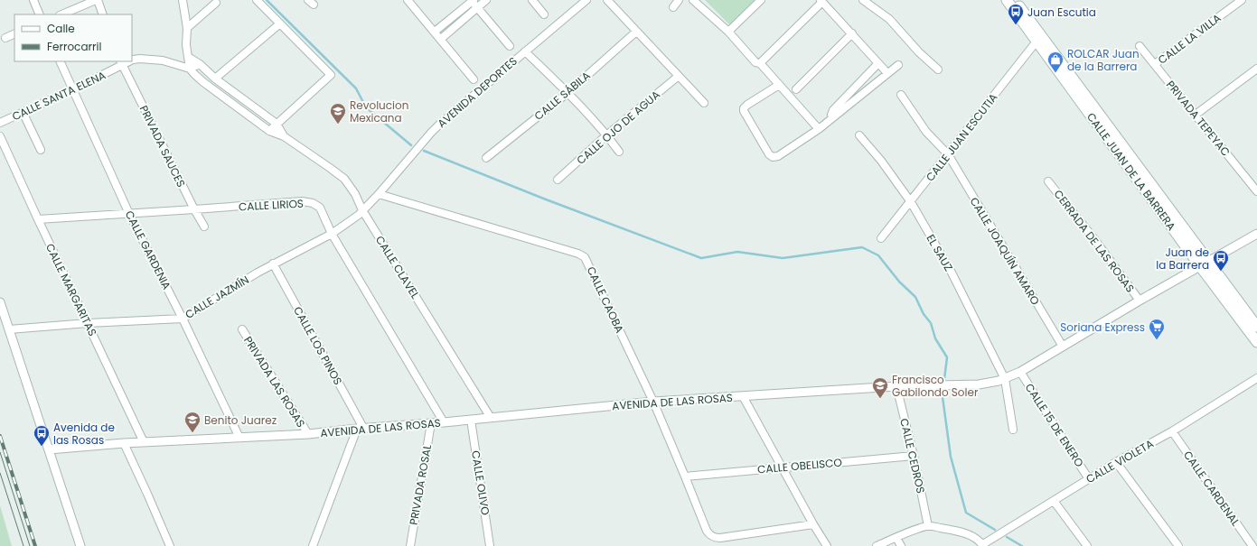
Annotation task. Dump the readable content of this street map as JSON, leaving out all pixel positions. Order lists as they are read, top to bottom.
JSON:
{
  "streets": {
    "main road": ["CALLE JUAN DE LA BARRERA"],
    "street": [
      "CALLE LA VILLA",
      "AVENIDA DEPORTES",
      "CALLE SANTA ELENA",
      "CALLE SÁBILA",
      "PRIVADA TEPEYAC",
      "CALLE OJO DE AGUA",
      "CALLE JUAN ESCUTIA",
      "PRIVADA SAUCES",
      "CALLE LIRIOS",
      "CERRADA DE LAS ROSAS",
      "CALLE GARDENIA",
      "CALLE JOAQUÍN AMARO",
      "EL SAUZ",
      "CALLE CLAVEL",
      "CALLE MARGARITAS",
      "CALLE JAZMÍN",
      "CALLE CAOBA",
      "CALLE LOS PINOS",
      "PRIVADA LAS ROSAS",
      "AVENIDA DE LAS ROSAS",
      "CALLE 15 DE ENERO",
      "CALLE CEDROS",
      "CALLE VIOLETA",
      "CALLE OBELISCO",
      "CALLE OLIVO",
      "PRIVADA ROSAL",
      "CALLE CARDENAL"
    ]
  },
  "crossings": [
    ["CALLE LA VILLA", "PRIVADA TEPEYAC"],
    ["AVENIDA DEPORTES", "CALLE JAZMÍN"],
    ["AVENIDA DEPORTES", "CALLE CAOBA"],
    ["CALLE SANTA ELENA", "PRIVADA SAUCES"],
    ["CALLE SANTA ELENA", "CALLE GARDENIA"],
    ["CALLE SANTA ELENA", "CALLE CLAVEL"],
    ["CALLE JUAN ESCUTIA", "CALLE JUAN DE LA BARRERA"],
    ["CALLE JUAN ESCUTIA", "CALLE JOAQUÍN AMARO"],
    ["CALLE JUAN ESCUTIA", "EL SAUZ"],
    ["PRIVADA SAUCES", "CALLE LIRIOS"],
    ["CALLE JUAN DE LA BARRERA", "AVENIDA DE LAS ROSAS"],
    ["CALLE LIRIOS", "CALLE GARDENIA"],
    ["CALLE LIRIOS", "CALLE MARGARITAS"],
    ["CALLE LIRIOS", "CALLE JAZMÍN"],
    ["CALLE LIRIOS", "AVENIDA DE LAS ROSAS"],
    ["CERRADA DE LAS ROSAS", "AVENIDA DE LAS ROSAS"],
    ["CALLE GARDENIA", "CALLE JAZMÍN"],
    ["CALLE GARDENIA", "AVENIDA DE LAS ROSAS"],
    ["CALLE JOAQUÍN AMARO", "AVENIDA DE LAS ROSAS"],
    ["EL SAUZ", "AVENIDA DE LAS ROSAS"],
    ["CALLE CLAVEL", "CALLE JAZMÍN"],
    ["CALLE CLAVEL", "AVENIDA DE LAS ROSAS"],
    ["CALLE MARGARITAS", "CALLE JAZMÍN"],
    ["CALLE MARGARITAS", "AVENIDA DE LAS ROSAS"],
    ["CALLE JAZMÍN", "CALLE CAOBA"],
    ["CALLE JAZMÍN", "CALLE LOS PINOS"],
    ["CALLE CAOBA", "AVENIDA DE LAS ROSAS"],
    ["CALLE CAOBA", "CALLE OBELISCO"],
    ["CALLE LOS PINOS", "AVENIDA DE LAS ROSAS"],
    ["PRIVADA LAS ROSAS", "AVENIDA DE LAS ROSAS"],
    ["AVENIDA DE LAS ROSAS", "CALLE 15 DE ENERO"],
    ["AVENIDA DE LAS ROSAS", "CALLE CEDROS"],
    ["AVENIDA DE LAS ROSAS", "CALLE OLIVO"],
    ["AVENIDA DE LAS ROSAS", "PRIVADA ROSAL"],
    ["CALLE 15 DE ENERO", "CALLE VIOLETA"],
    ["CALLE CEDROS", "CALLE OBELISCO"],
    ["CALLE VIOLETA", "CALLE CARDENAL"]
  ],
  "places": {
    "bus stop": ["Juan Escutia", "Juan de la Barrera", "Avenida de las Rosas"],
    "shop": ["ROLCAR Juan de la Barrera"],
    "school or university": ["Revolucion Mexicana", "Francisco Gabilondo Soler", "Benito Juarez"],
    "supermarket": ["Soriana Express"]
  },
  "legend": ["Calle", "Ferrocarril"]
}
